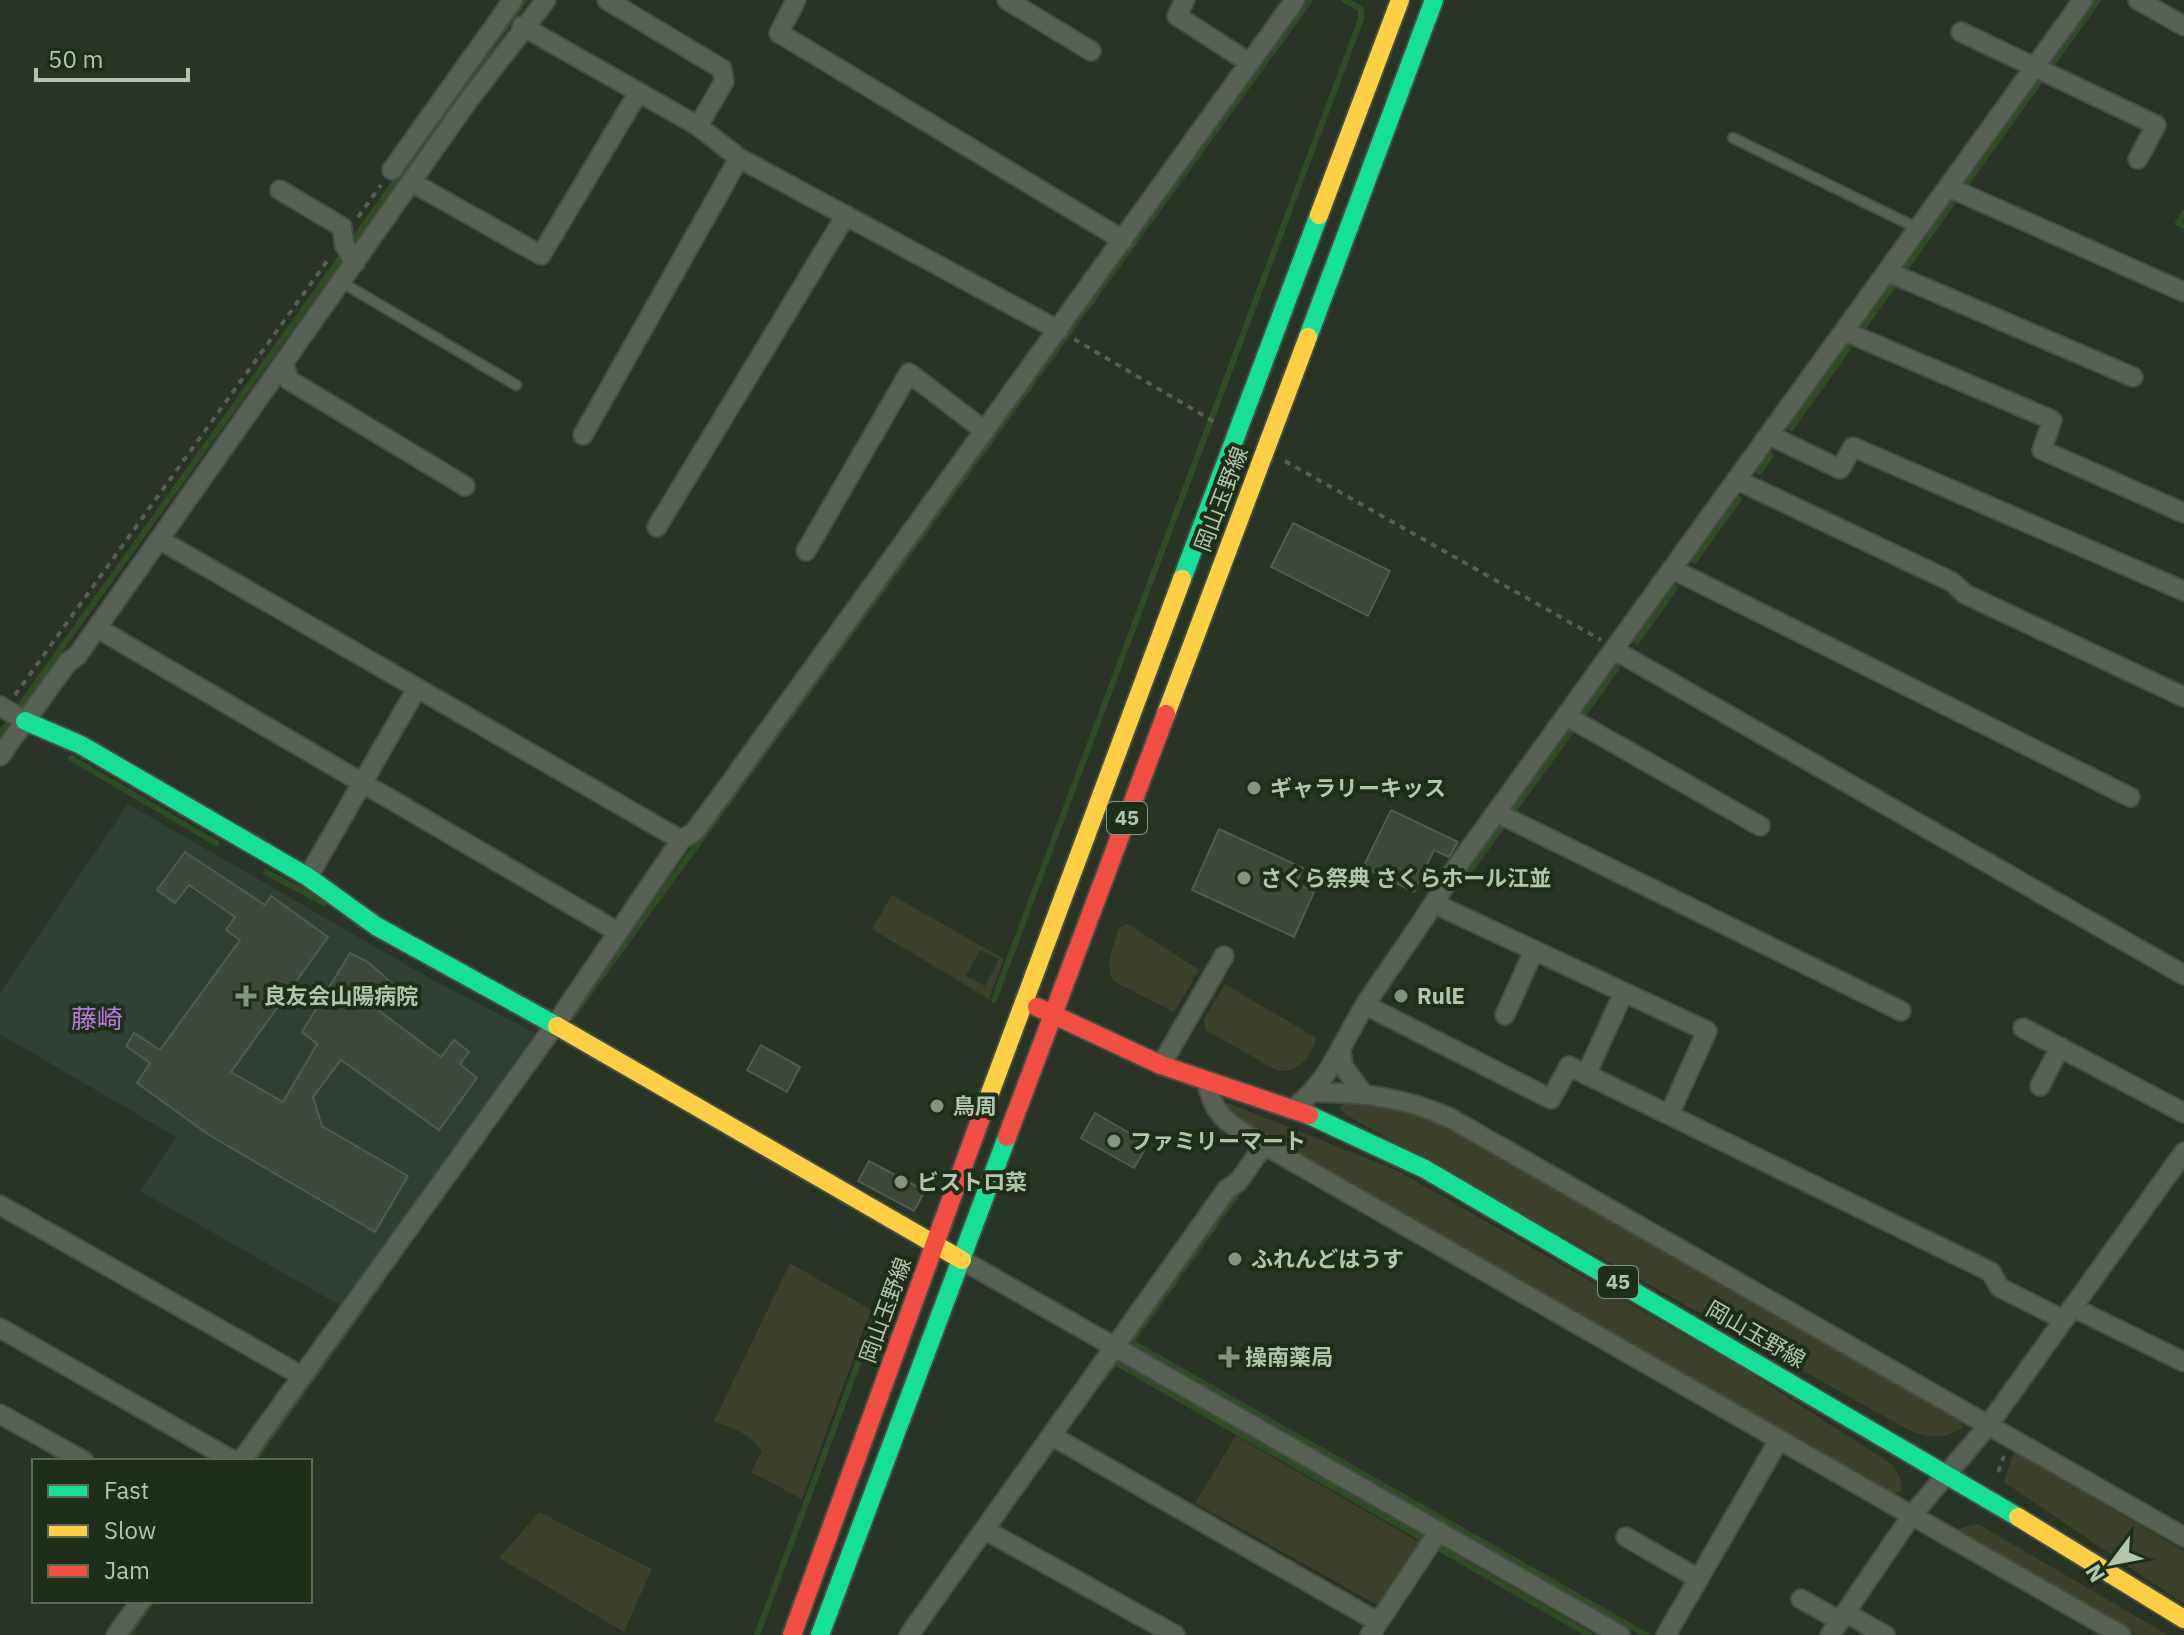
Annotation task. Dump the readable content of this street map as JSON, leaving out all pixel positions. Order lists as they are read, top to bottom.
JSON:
{
  "streets": {
    "main road": ["岡山玉野線", "45"]
  },
  "districts": ["藤崎"],
  "places": {
    "other": [
      "ギャラリーキッス",
      "さくら祭典 さくらホール江並",
      "RulE",
      "鳥周",
      "ファミリーマート",
      "ビストロ菜",
      "ふれんどはうす"
    ],
    "health": ["良友会山陽病院", "操南薬局"]
  },
  "legend": ["Fast", "Slow", "Jam"],
  "scale_bar": "50 m",
  "north": "bottom left"
}
